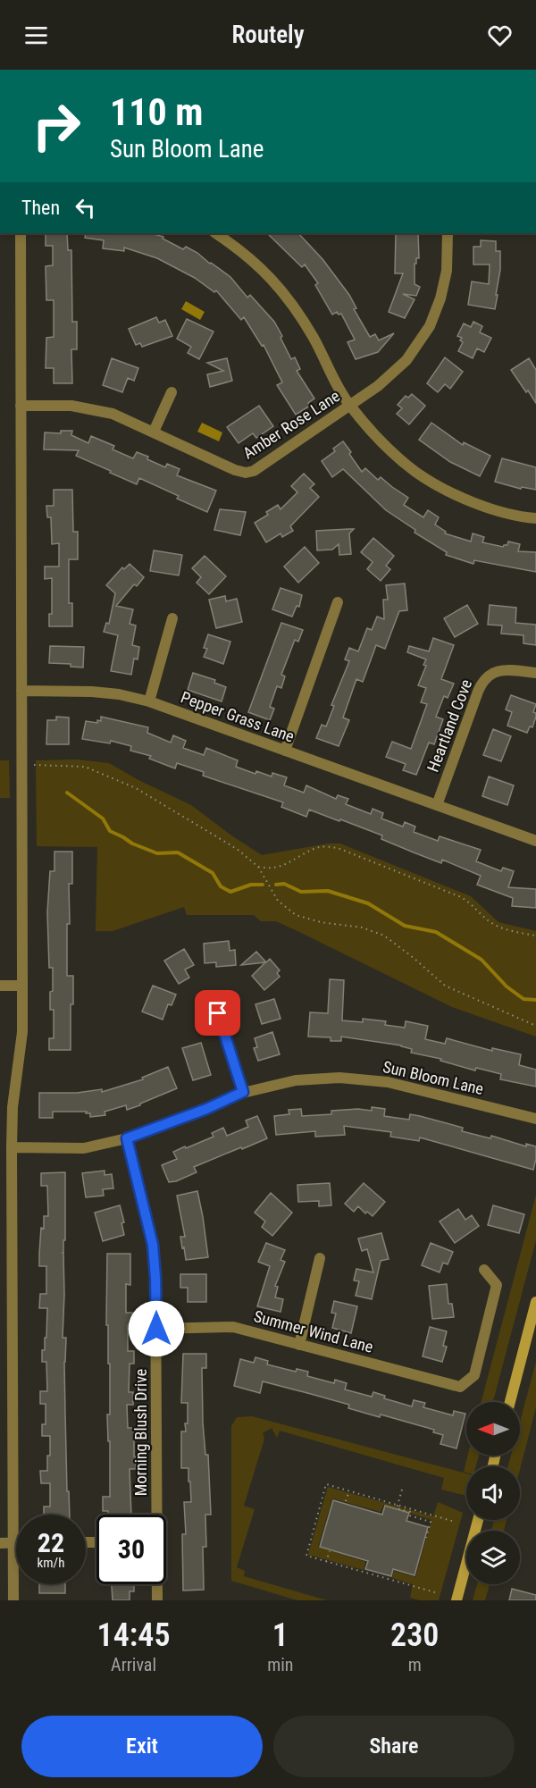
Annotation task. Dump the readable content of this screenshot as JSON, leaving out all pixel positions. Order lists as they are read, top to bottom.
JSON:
{
  "streets": {
    "street": [
      "Amber Rose Lane",
      "Pepper Grass Lane",
      "Heartland Cove",
      "Sun Bloom Lane",
      "Summer Wind Lane",
      "Morning Blush Drive"
    ]
  },
  "crossings": [
    ["Pepper Grass Lane", "Heartland Cove"],
    ["Sun Bloom Lane", "Morning Blush Drive"],
    ["Summer Wind Lane", "Morning Blush Drive"]
  ],
  "north": "left",
  "page": {
    "header": "Routely",
    "turn": ["110 m", "Sun Bloom Lane"],
    "then": "Then",
    "speed": "22 km/h",
    "limit": "30",
    "eta": [
      "14:45",
      "Arrival",
      "1",
      "min",
      "230",
      "m"
    ],
    "buttons": ["Exit", "Share"]
  }
}
